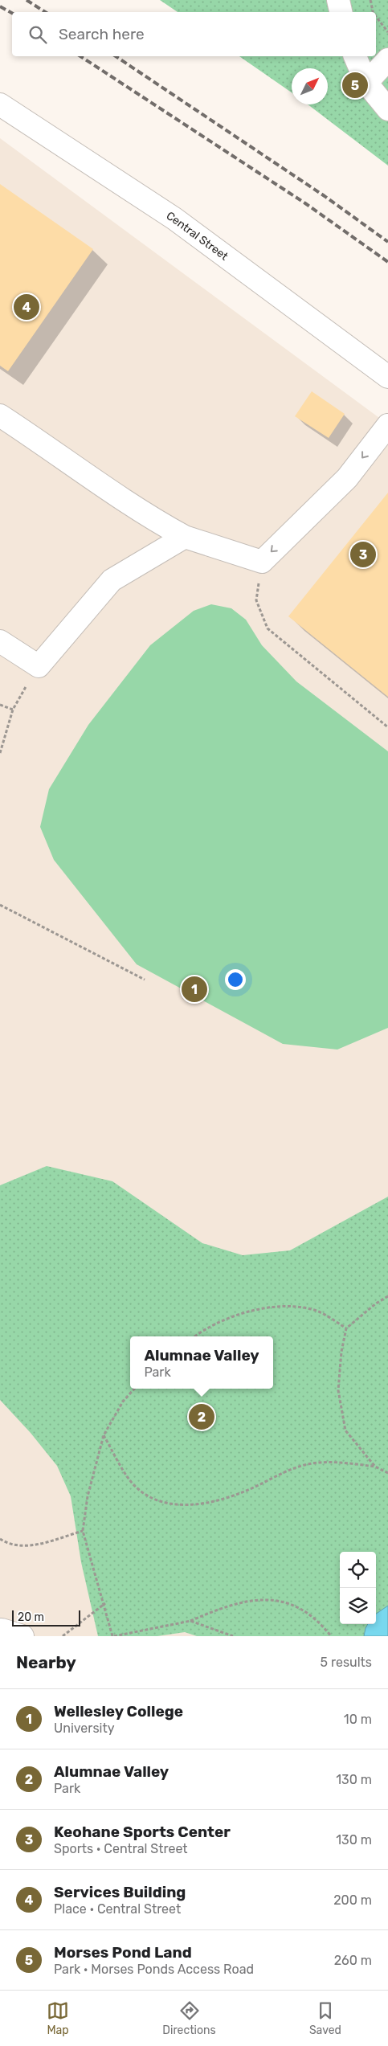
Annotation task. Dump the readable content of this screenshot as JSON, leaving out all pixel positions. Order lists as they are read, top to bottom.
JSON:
{
  "streets": {
    "main road": ["Central Street"]
  },
  "scale_bar": "20 m",
  "north": "top right",
  "page": {
    "search": "Search here",
    "pins": [
      "5",
      "4",
      "3",
      "1",
      "2"
    ],
    "popup": ["Alumnae Valley", "Park"],
    "scale": "20 m",
    "heading": ["Nearby", "5 results"],
    "list": [
      {
        "mark": "1",
        "name": "Wellesley College",
        "note": "University",
        "value": "10 m"
      },
      {
        "mark": "2",
        "name": "Alumnae Valley",
        "note": "Park",
        "value": "130 m"
      },
      {
        "mark": "3",
        "name": "Keohane Sports Center",
        "note": "Sports · Central Street",
        "value": "130 m"
      },
      {
        "mark": "4",
        "name": "Services Building",
        "note": "Place · Central Street",
        "value": "200 m"
      },
      {
        "mark": "5",
        "name": "Morses Pond Land",
        "note": "Park · Morses Ponds Access Road",
        "value": "260 m"
      }
    ],
    "nav": ["Map", "Directions", "Saved"]
  }
}
